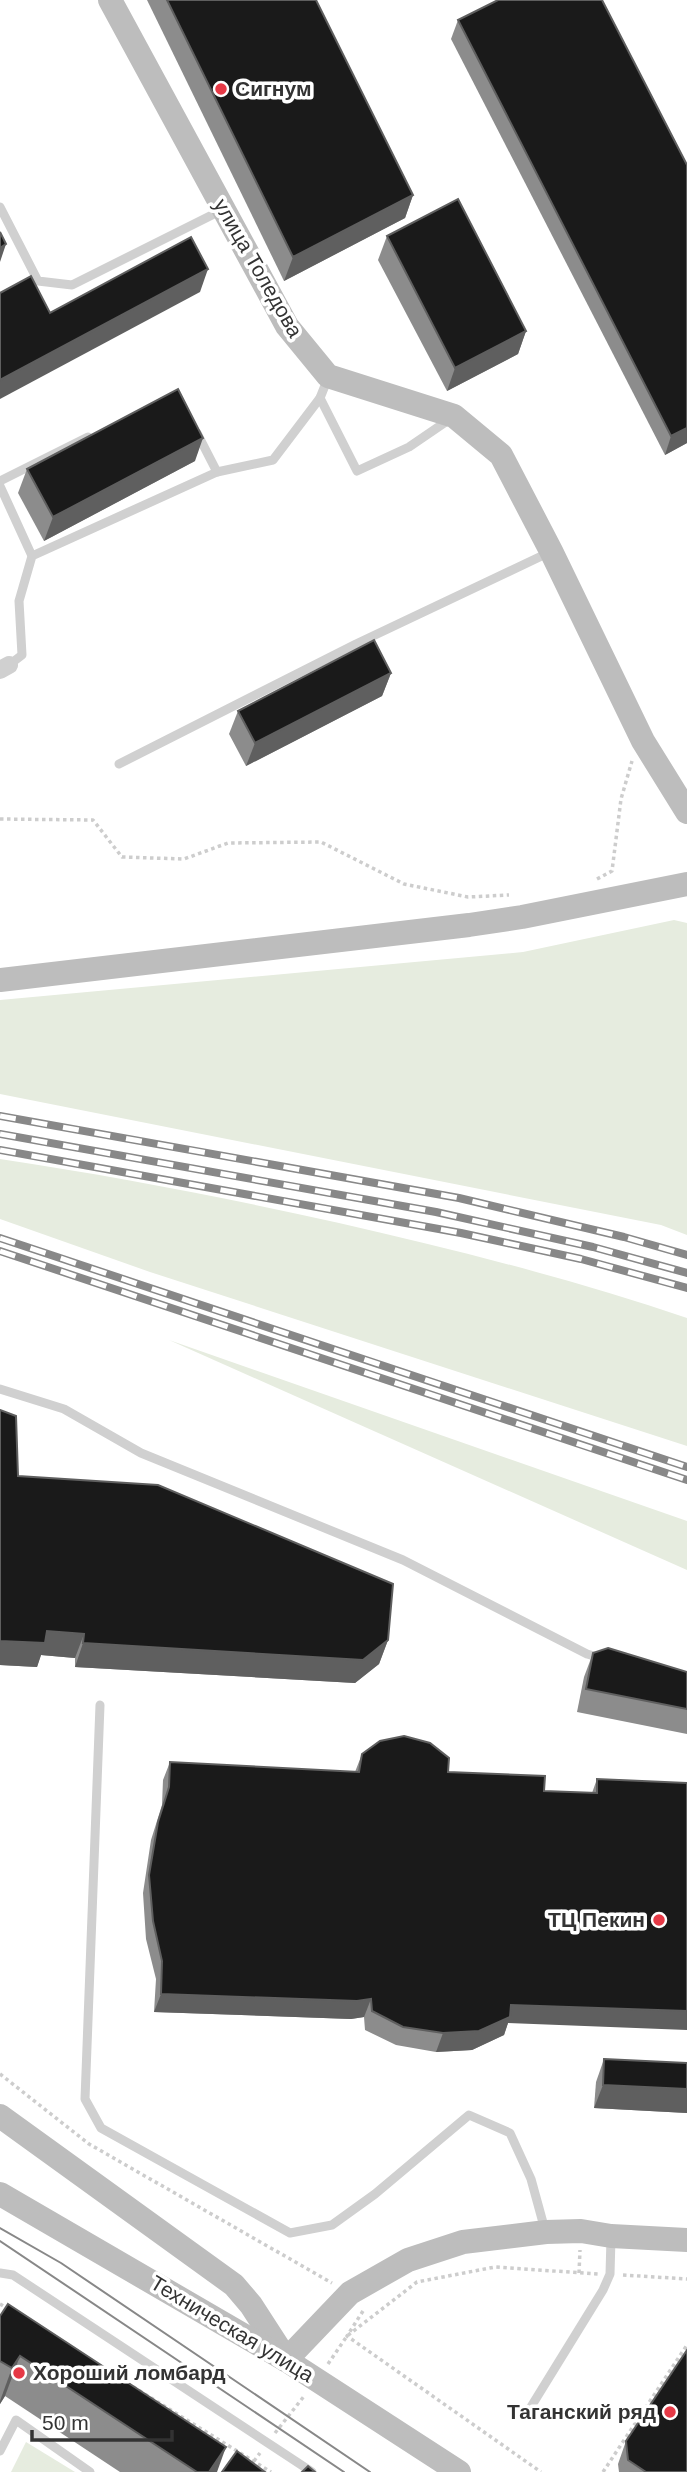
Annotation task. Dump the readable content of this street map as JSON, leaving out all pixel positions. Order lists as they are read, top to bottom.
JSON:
{
  "streets": {
    "street": ["улица Толедова", "Техническая улица"]
  },
  "places": [
    "Сигнум",
    "ТЦ Пекин",
    "Хороший ломбард",
    "Таганский ряд"
  ],
  "scale_bar": "50 m"
}
